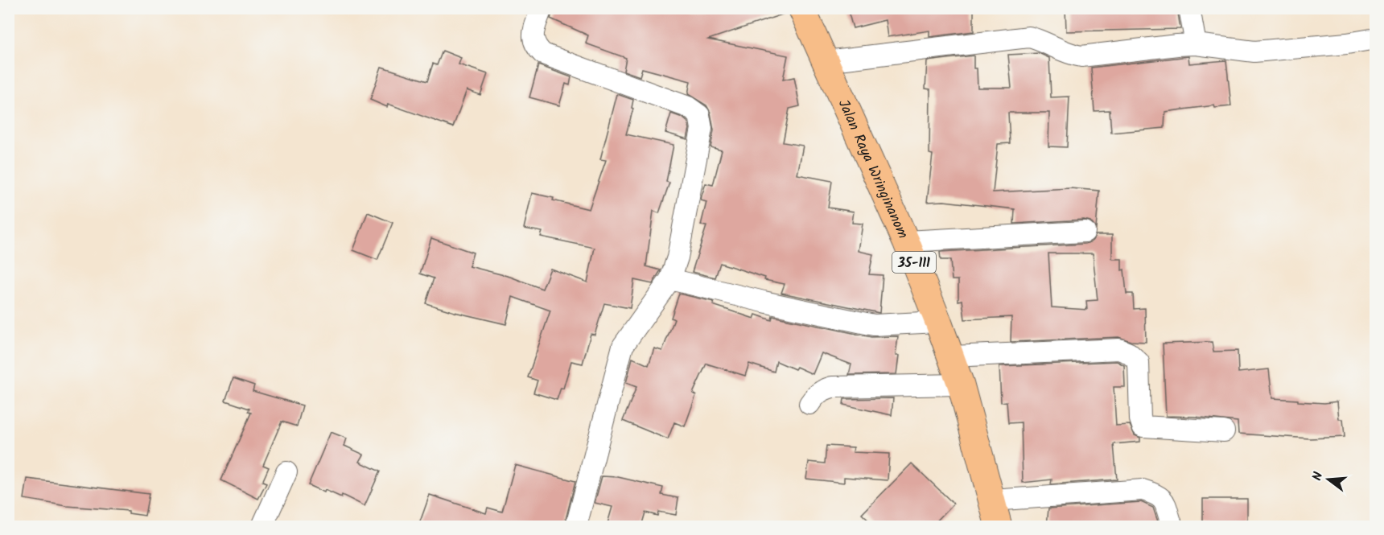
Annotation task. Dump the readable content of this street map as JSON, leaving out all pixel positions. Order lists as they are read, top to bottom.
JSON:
{
  "streets": {
    "main road": ["Jalan Raya Wringinanom", "35-111"]
  },
  "north": "left"
}
